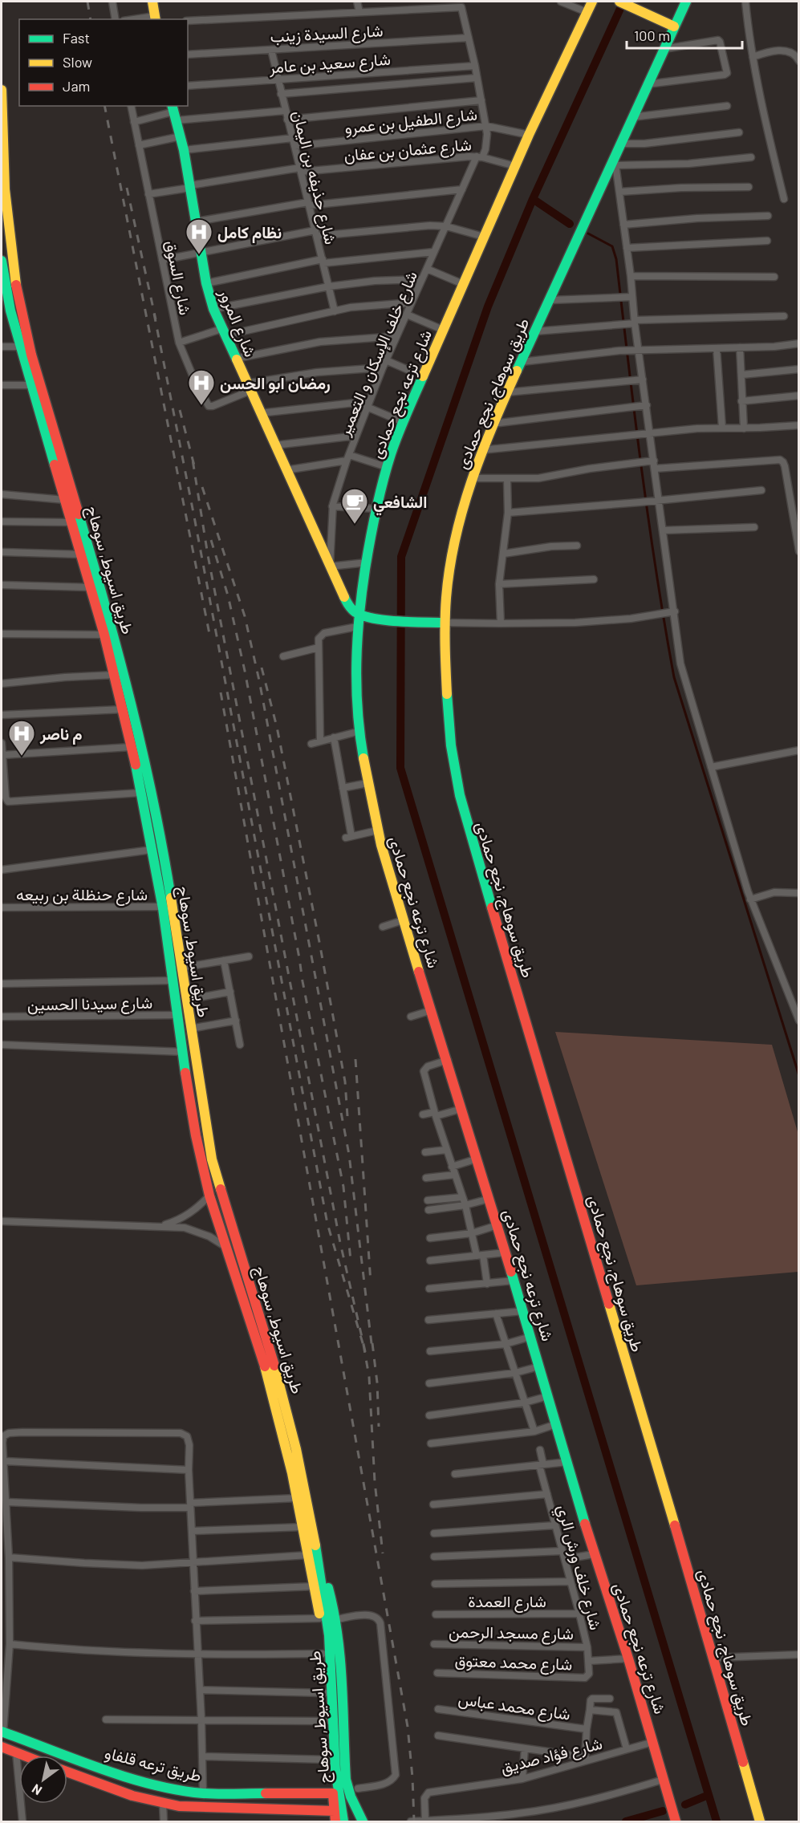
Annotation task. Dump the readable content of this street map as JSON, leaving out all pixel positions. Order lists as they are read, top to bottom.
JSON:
{
  "streets": {
    "main road": [
      "شارع المرور",
      "طريق سوهاج, نجع حمادى",
      "شارع ترعه نجع حمادى",
      "طريق اسيوط, سوهاج",
      "طريق ترعه قلفاو"
    ],
    "street": [
      "شارع السيدة زينب",
      "شارع سعيد بن عامر",
      "شارع الطفيل بن عمرو",
      "شارع عثمان بن عفان",
      "شارع حذيفه بن اليمان",
      "شارع السوق",
      "شارع خلف الإسكان و التعمير",
      "شارع حنظلة بن ربيعه",
      "شارع سيدنا الحسين",
      "شارع خلف ورش الري",
      "شارع العمدة",
      "شارع مسجد الرحمن",
      "شارع محمد معتوق",
      "شارع محمد عباس",
      "شارع فؤاد صديق"
    ]
  },
  "crossings": [
    ["شارع السيدة زينب", "شارع حذيفه بن اليمان"],
    ["شارع السيدة زينب", "شارع خلف الإسكان و التعمير"],
    ["شارع سعيد بن عامر", "شارع حذيفه بن اليمان"],
    ["شارع سعيد بن عامر", "شارع خلف الإسكان و التعمير"],
    ["شارع الطفيل بن عمرو", "شارع حذيفه بن اليمان"],
    ["شارع الطفيل بن عمرو", "شارع المرور"],
    ["شارع الطفيل بن عمرو", "شارع خلف الإسكان و التعمير"],
    ["شارع الطفيل بن عمرو", "شارع ترعه نجع حمادى"],
    ["شارع عثمان بن عفان", "شارع حذيفه بن اليمان"],
    ["شارع عثمان بن عفان", "شارع السوق"],
    ["شارع عثمان بن عفان", "شارع المرور"],
    ["شارع عثمان بن عفان", "شارع خلف الإسكان و التعمير"],
    ["شارع عثمان بن عفان", "شارع ترعه نجع حمادى"],
    ["شارع السوق", "شارع المرور"],
    ["شارع المرور", "شارع خلف الإسكان و التعمير"],
    ["شارع المرور", "شارع ترعه نجع حمادى"],
    ["شارع ترعه نجع حمادى", "شارع فؤاد صديق"],
    ["طريق اسيوط, سوهاج", "شارع حنظلة بن ربيعه"],
    ["طريق اسيوط, سوهاج", "شارع سيدنا الحسين"],
    ["طريق اسيوط, سوهاج", "طريق ترعه قلفاو"],
    ["شارع خلف ورش الري", "شارع العمدة"],
    ["شارع خلف ورش الري", "شارع مسجد الرحمن"],
    ["شارع خلف ورش الري", "شارع محمد معتوق"]
  ],
  "places": {
    "hospital": ["نظام كامل", "رمضان ابو الحسن", "م ناصر"],
    "cafe": ["الشافعي"]
  },
  "legend": ["Fast", "Slow", "Jam"],
  "scale_bar": "100 m",
  "north": "bottom left"
}
